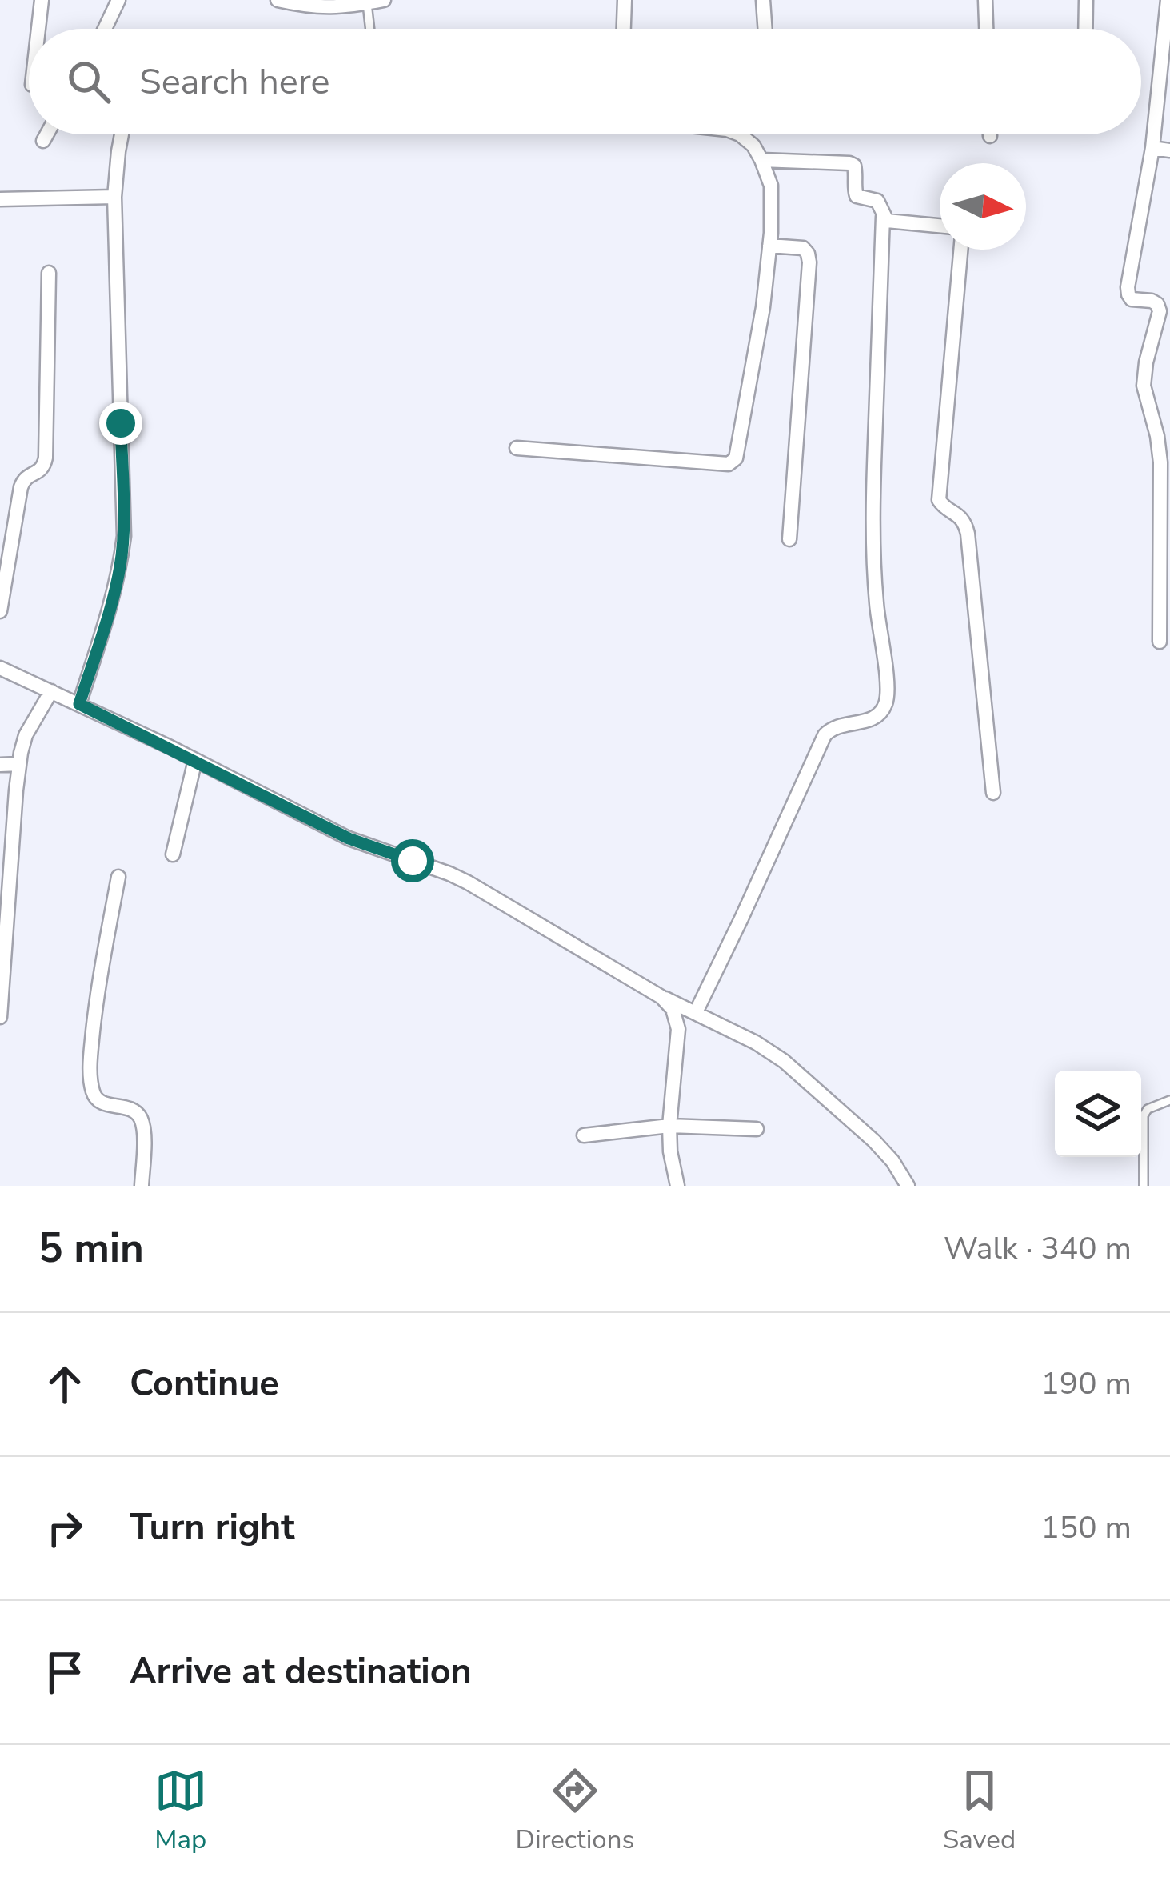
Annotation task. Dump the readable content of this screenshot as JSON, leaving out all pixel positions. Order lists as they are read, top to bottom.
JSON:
{
  "north": "right",
  "page": {
    "search": "Search here",
    "heading": ["5 min", "Walk · 340 m"],
    "list": [
      ["Continue", "190 m"],
      ["Turn right", "150 m"],
      "Arrive at destination"
    ],
    "nav": ["Map", "Directions", "Saved"]
  }
}
